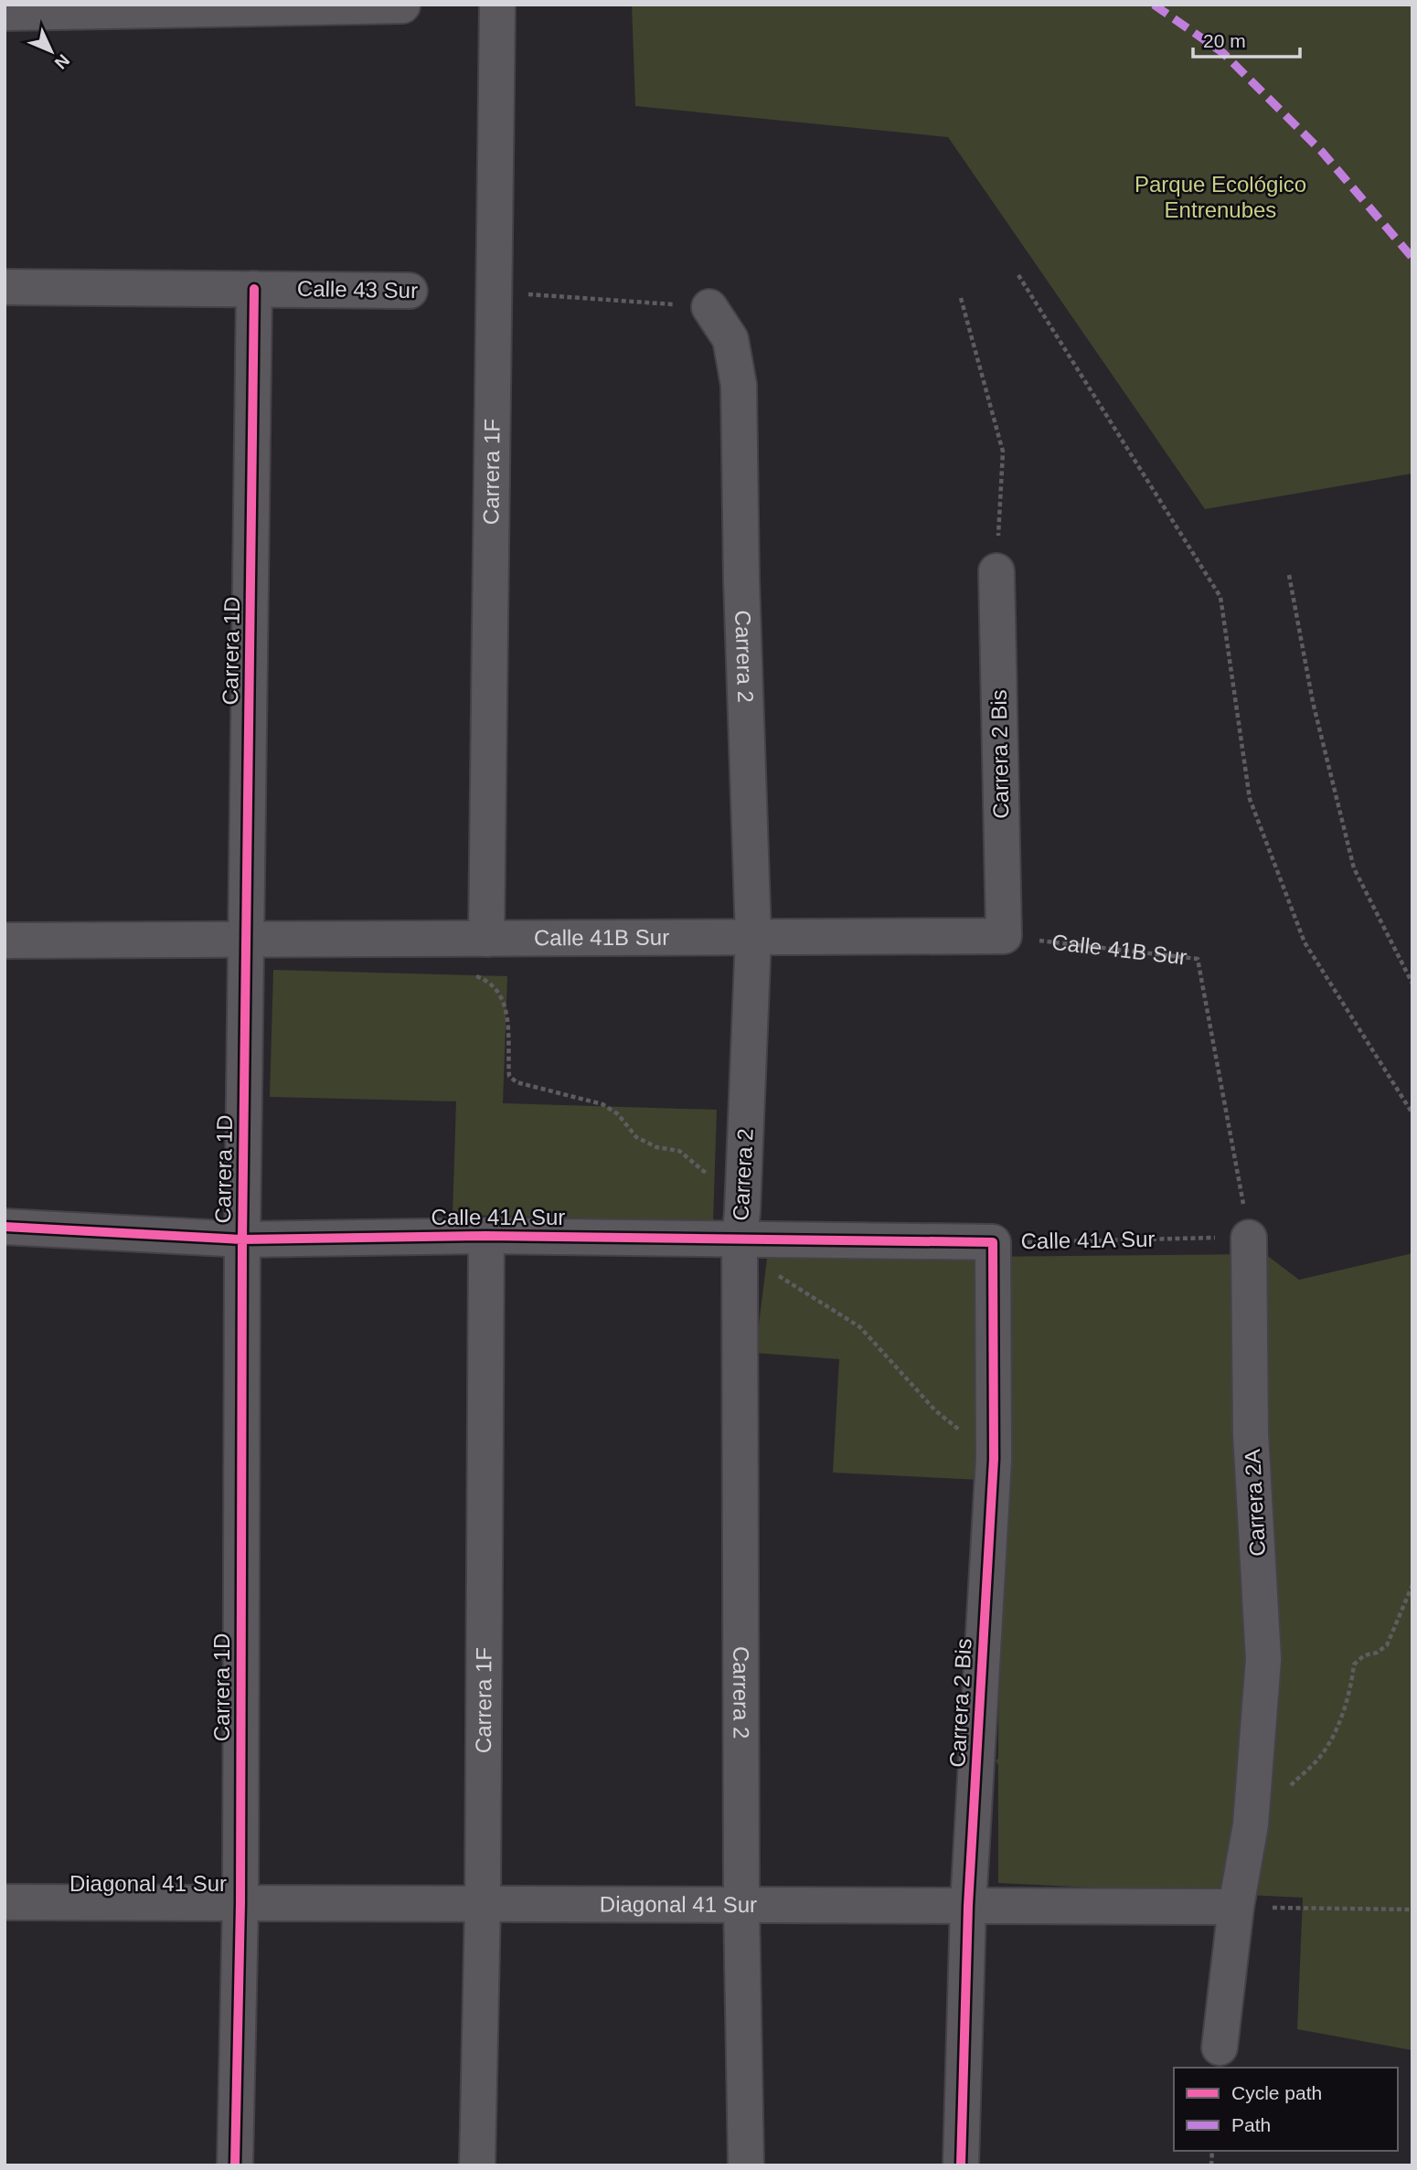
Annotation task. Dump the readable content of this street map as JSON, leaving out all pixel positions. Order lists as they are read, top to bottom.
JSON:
{
  "streets": {
    "street": [
      "Calle 43 Sur",
      "Carrera 1F",
      "Carrera 1D",
      "Carrera 2",
      "Carrera 2 Bis",
      "Calle 41B Sur",
      "Calle 41A Sur",
      "Carrera 2A",
      "Diagonal 41 Sur"
    ]
  },
  "crossings": [
    ["Calle 43 Sur", "Carrera 1D"],
    ["Carrera 1F", "Calle 41B Sur"],
    ["Carrera 1F", "Calle 41A Sur"],
    ["Carrera 1F", "Diagonal 41 Sur"],
    ["Carrera 1D", "Calle 41B Sur"],
    ["Carrera 1D", "Calle 41A Sur"],
    ["Carrera 1D", "Diagonal 41 Sur"],
    ["Carrera 2", "Calle 41B Sur"],
    ["Carrera 2", "Calle 41A Sur"],
    ["Carrera 2", "Diagonal 41 Sur"],
    ["Carrera 2 Bis", "Calle 41B Sur"],
    ["Carrera 2 Bis", "Calle 41A Sur"],
    ["Carrera 2 Bis", "Diagonal 41 Sur"],
    ["Calle 41B Sur", "Calle 41A Sur"],
    ["Calle 41B Sur", "Carrera 2A"],
    ["Calle 41A Sur", "Carrera 2A"],
    ["Carrera 2A", "Diagonal 41 Sur"]
  ],
  "parks": ["Parque Ecológico Entrenubes"],
  "legend": ["Cycle path", "Path"],
  "scale_bar": "20 m",
  "north": "bottom right"
}
